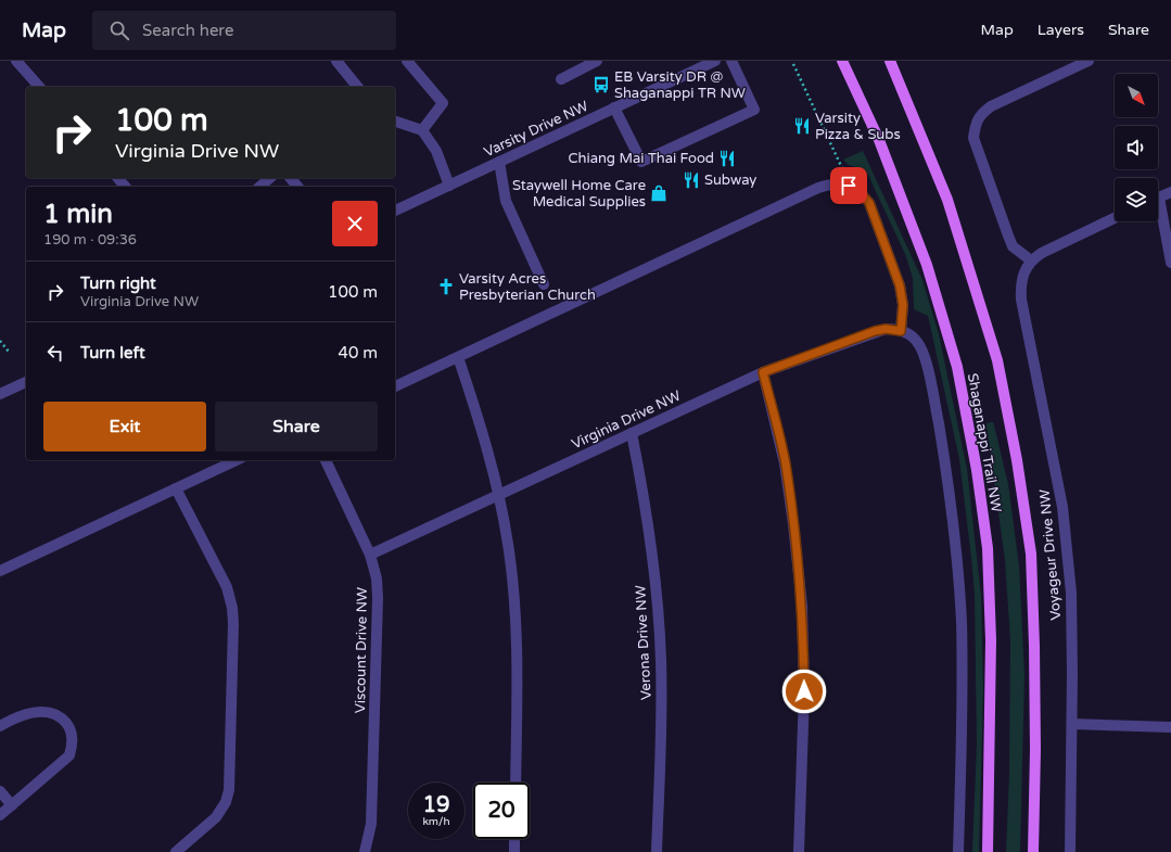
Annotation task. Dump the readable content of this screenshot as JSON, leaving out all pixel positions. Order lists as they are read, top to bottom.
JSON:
{
  "streets": {
    "main road": ["Shaganappi Trail NW"],
    "street": [
      "Varsity Drive NW",
      "Virginia Drive NW",
      "Voyageur Drive NW",
      "Verona Drive NW",
      "Viscount Drive NW"
    ]
  },
  "crossings": [
    ["Virginia Drive NW", "Verona Drive NW"],
    ["Virginia Drive NW", "Viscount Drive NW"]
  ],
  "places": {
    "bus stop": ["EB Varsity DR @ Shaganappi TR NW"],
    "restaurant": ["Varsity Pizza & Subs", "Chiang Mai Thai Food", "Subway"],
    "shop": ["Staywell Home Care Medical Supplies"],
    "church": ["Varsity Acres Presbyterian Church"]
  },
  "north": "bottom right",
  "page": {
    "header": "Map",
    "search": "Search here",
    "nav": ["Map", "Layers", "Share"],
    "turn": ["100 m", "Virginia Drive NW"],
    "heading": ["1 min", "190 m · 09:36"],
    "list": [
      {
        "name": "Turn right",
        "note": "Virginia Drive NW",
        "value": "100 m"
      },
      {
        "name": "Turn left",
        "value": "40 m"
      }
    ],
    "buttons": ["Exit", "Share"],
    "speed": "19 km/h",
    "limit": "20"
  }
}
